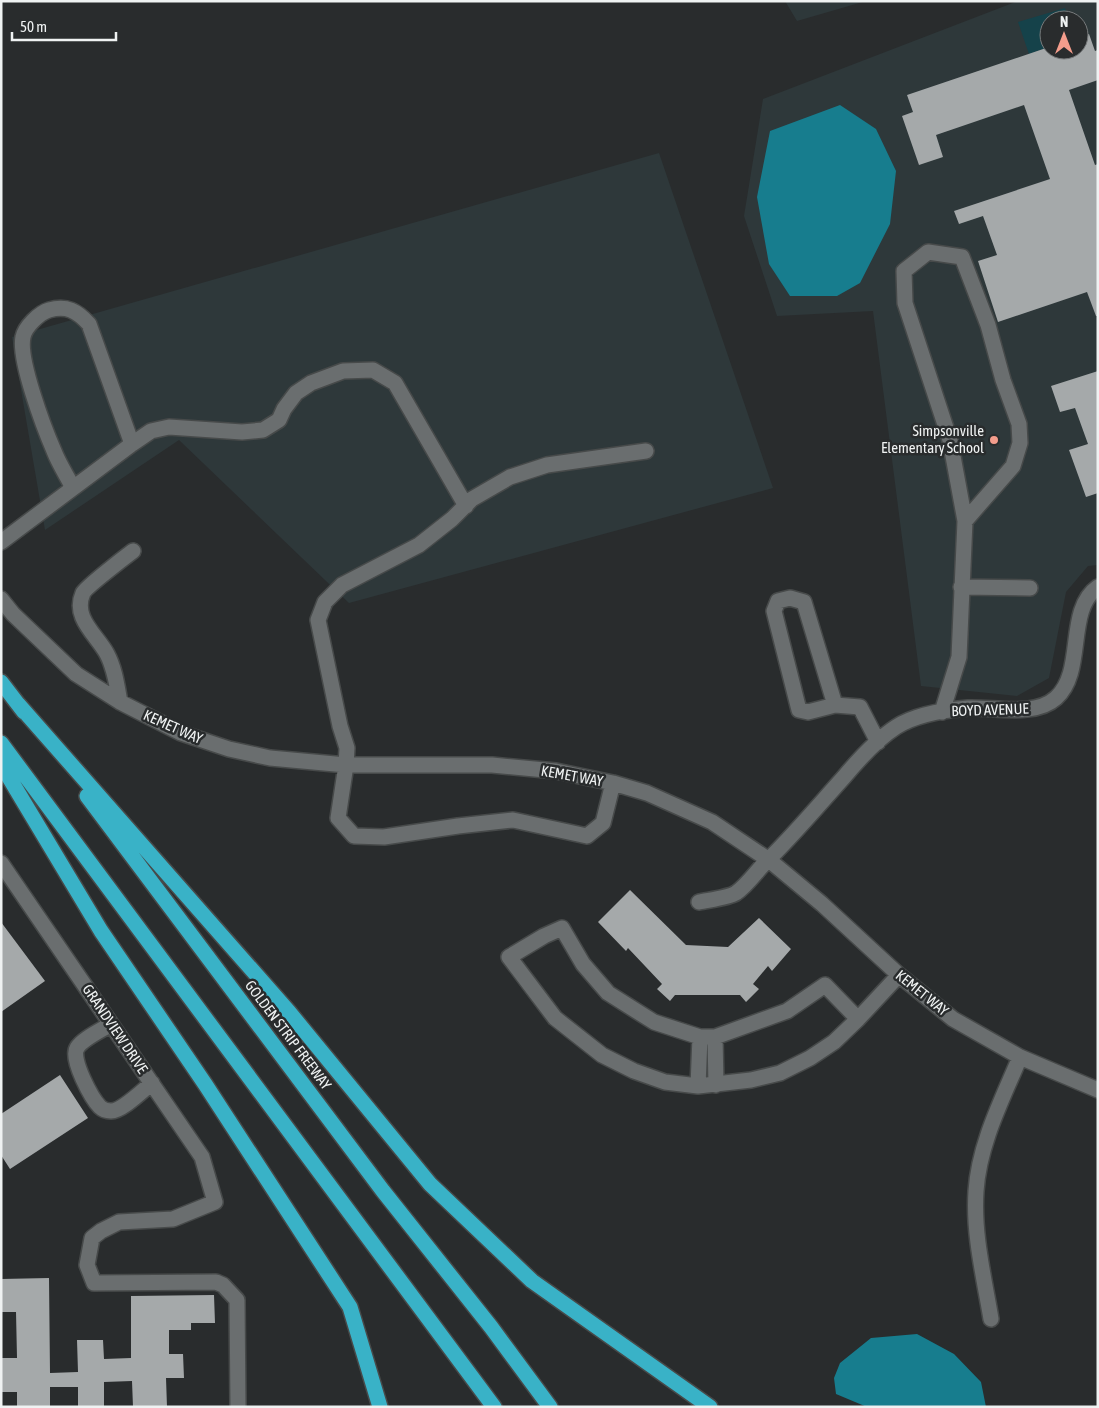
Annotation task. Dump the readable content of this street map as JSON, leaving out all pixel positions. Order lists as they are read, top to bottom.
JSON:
{
  "streets": {
    "highway": ["GOLDEN STRIP FREEWAY"],
    "street": ["BOYD AVENUE", "KEMET WAY", "GRANDVIEW DRIVE"]
  },
  "crossings": [
    ["BOYD AVENUE", "KEMET WAY"]
  ],
  "places": ["Simpsonville Elementary School"],
  "scale_bar": "50 m",
  "north": "top"
}
